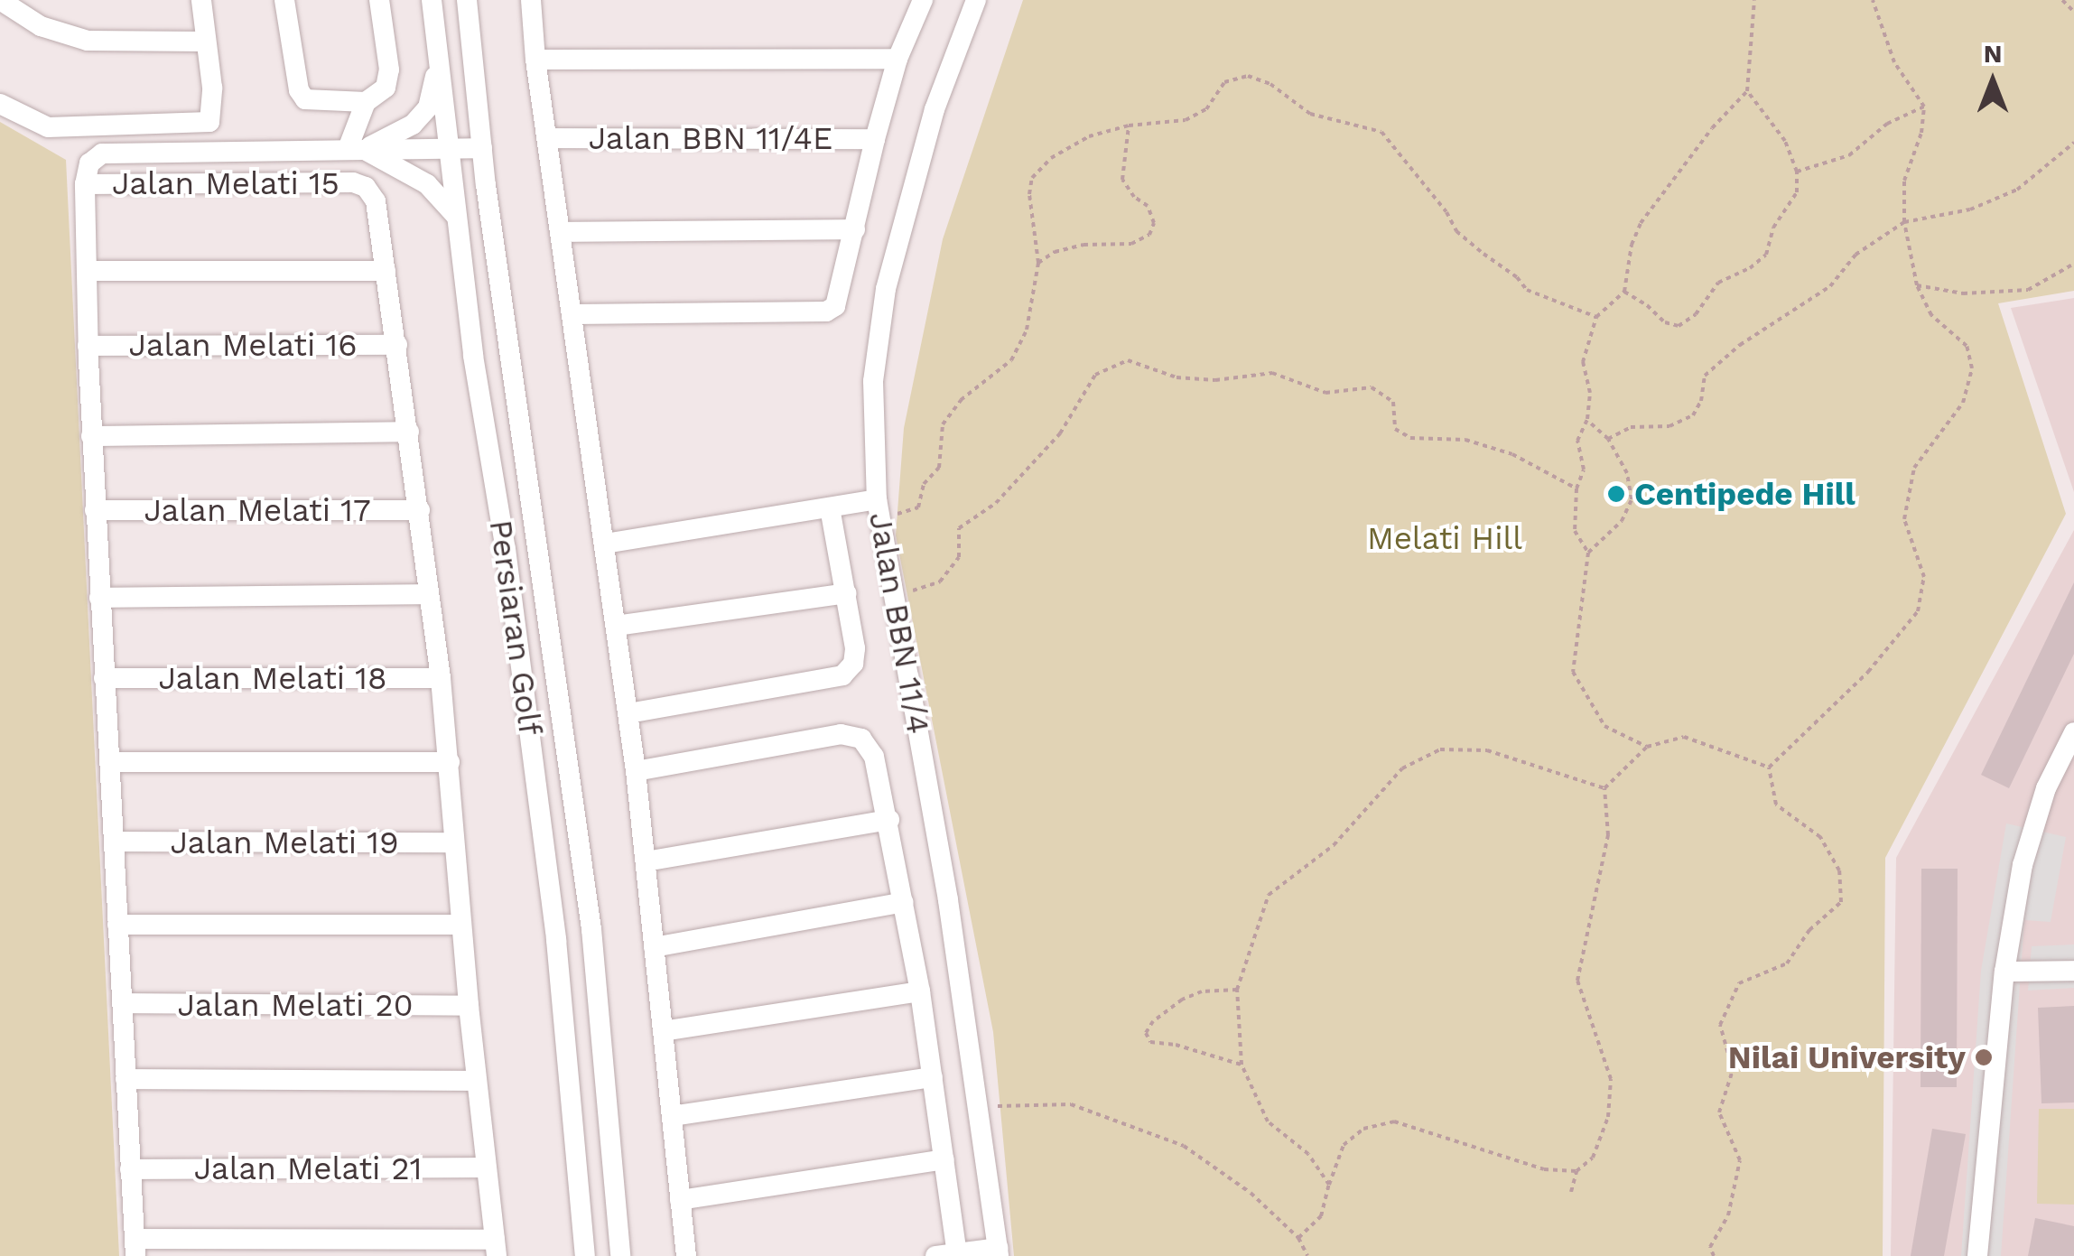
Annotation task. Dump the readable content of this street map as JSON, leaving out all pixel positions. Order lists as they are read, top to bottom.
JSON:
{
  "streets": {
    "street": [
      "Jalan BBN 11/4E",
      "Jalan Melati 15",
      "Jalan Melati 16",
      "Jalan Melati 17",
      "Jalan BBN 11/4",
      "Persiaran Golf",
      "Jalan Melati 18",
      "Jalan Melati 19",
      "Jalan Melati 20",
      "Jalan Melati 21"
    ]
  },
  "parks": ["Melati Hill"],
  "places": ["Centipede Hill", "Nilai University"],
  "north": "top"
}
